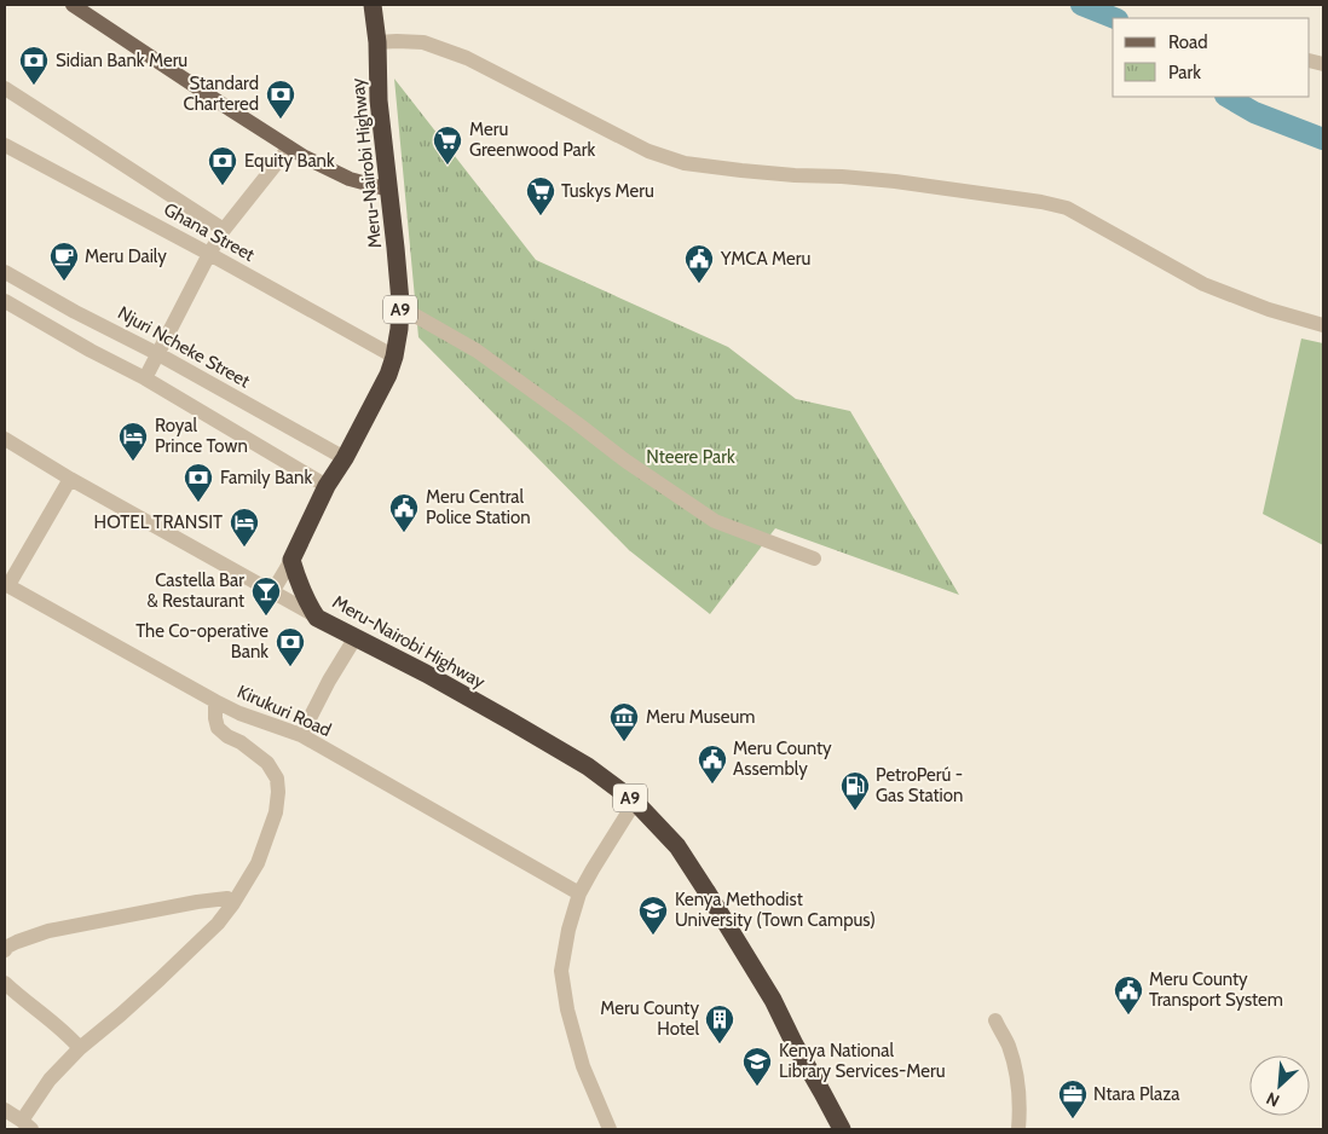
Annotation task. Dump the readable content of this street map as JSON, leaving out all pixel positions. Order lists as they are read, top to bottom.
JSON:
{
  "streets": {
    "highway": ["Meru-Nairobi Highway", "A9"],
    "street": ["Ghana Street", "Njuri Ncheke Street", "Kirukuri Road"]
  },
  "crossings": [
    ["Meru-Nairobi Highway", "Ghana Street"],
    ["Meru-Nairobi Highway", "Njuri Ncheke Street"]
  ],
  "parks": ["Nteere Park"],
  "places": {
    "bank": [
      "Sidian Bank Meru",
      "Standard Chartered",
      "Equity Bank",
      "Family Bank",
      "The Co-operative Bank"
    ],
    "supermarket": ["Meru Greenwood Park", "Tuskys Meru"],
    "cafe": ["Meru Daily"],
    "public building": [
      "YMCA Meru",
      "Meru Central Police Station",
      "Meru County Assembly",
      "Meru County Transport System"
    ],
    "hotel": ["Royal Prince Town", "HOTEL TRANSIT"],
    "bar": ["Castella Bar & Restaurant"],
    "museum": ["Meru Museum"],
    "fuel station": ["PetroPerú - Gas Station"],
    "school or university": ["Kenya Methodist University (Town Campus)", "Kenya National Library Services-Meru"],
    "building": ["Meru County Hotel"],
    "office": ["Ntara Plaza"]
  },
  "legend": ["Road", "Park"],
  "north": "bottom left"
}
